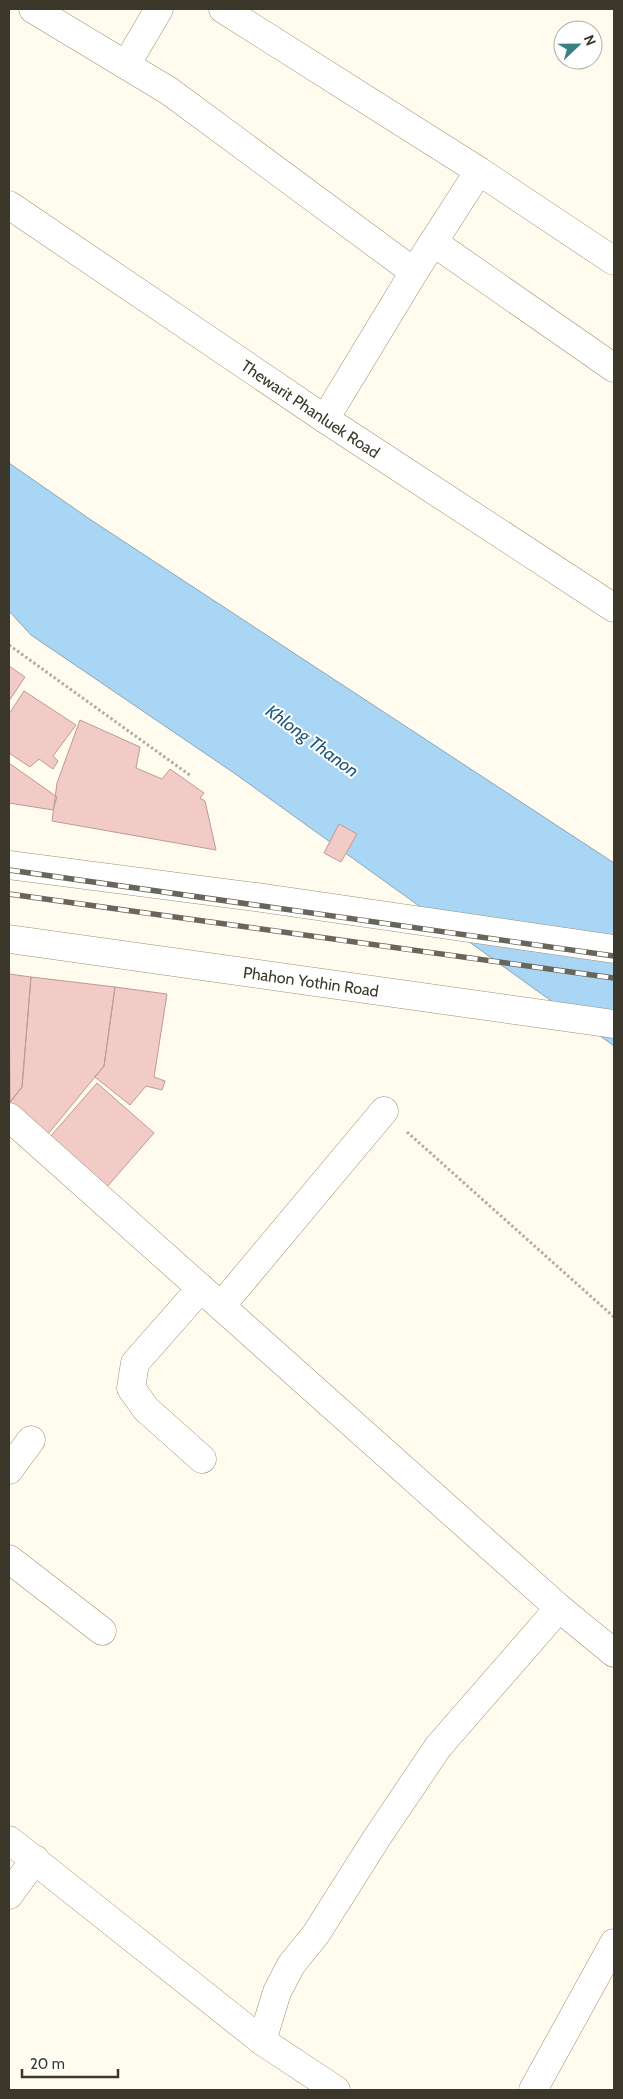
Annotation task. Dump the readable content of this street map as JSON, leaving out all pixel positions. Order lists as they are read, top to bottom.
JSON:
{
  "streets": {
    "street": ["Thewarit Phanluek Road", "Phahon Yothin Road"]
  },
  "water": ["Khlong Thanon"],
  "scale_bar": "20 m",
  "north": "right"
}
